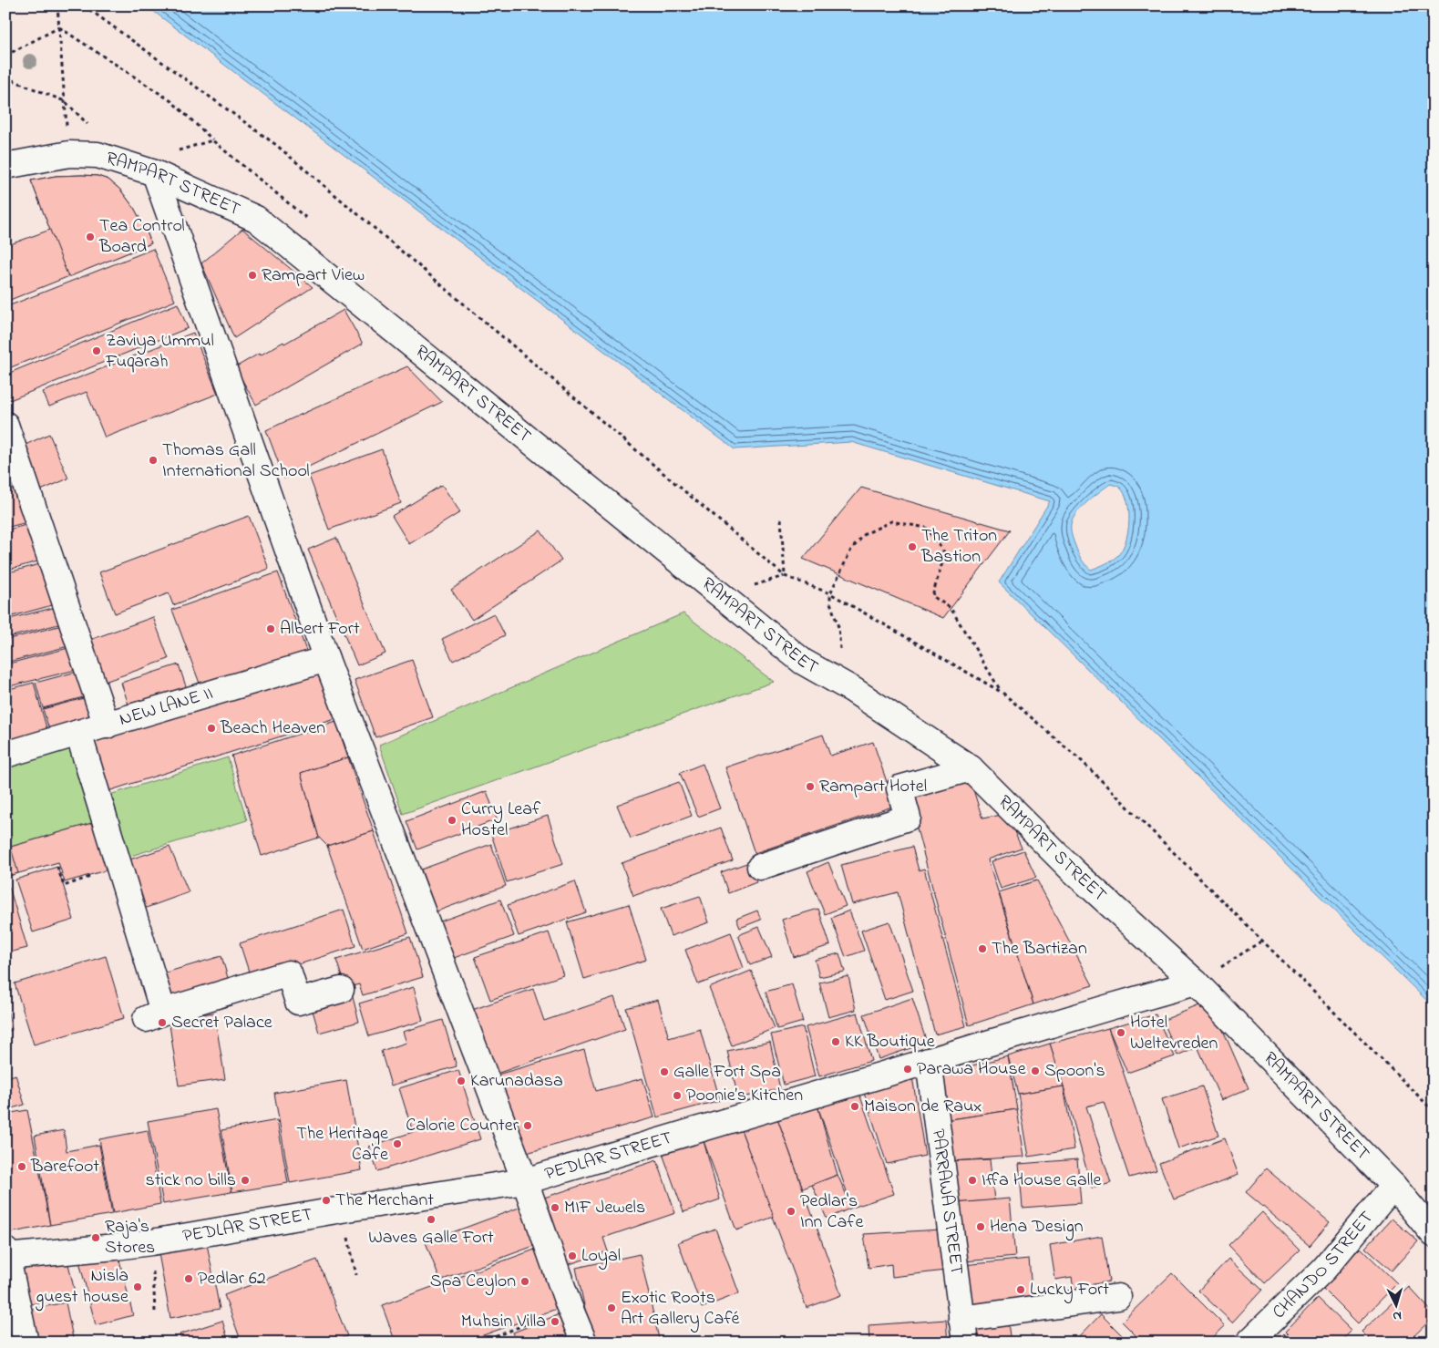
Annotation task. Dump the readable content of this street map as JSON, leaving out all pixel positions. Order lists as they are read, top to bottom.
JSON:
{
  "streets": {
    "street": [
      "RAMPART STREET",
      "NEW LANE II",
      "PEDLAR STREET",
      "PARRAWA STREET",
      "CHANDO STREET"
    ]
  },
  "crossings": [
    ["RAMPART STREET", "PEDLAR STREET"],
    ["RAMPART STREET", "CHANDO STREET"],
    ["PEDLAR STREET", "PARRAWA STREET"]
  ],
  "places": [
    "Tea Control Board",
    "Rampart View",
    "Zaviya Ummul Fuqarah",
    "Thomas Gall International School",
    "The Triton Bastion",
    "Albert Fort",
    "Beach Heaven",
    "Rampart Hotel",
    "Curry Leaf Hostel",
    "The Bartizan",
    "Secret Palace",
    "Hotel Weltevreden",
    "KK Boutique",
    "Parawa House",
    "Spoon's",
    "Galle Fort Spa",
    "Karunadasa",
    "Poonie’s Kitchen",
    "Maison de Raux",
    "Calorie Counter",
    "The Heritage Cafe",
    "Barefoot",
    "stick no bills",
    "Iffa House Galle",
    "The Merchant",
    "MIF Jewels",
    "Pedlar's Inn Cafe",
    "Waves Galle Fort",
    "Hena Design",
    "Raja's Stores",
    "Loyal",
    "Pedlar 62",
    "Spa Ceylon",
    "Nisla guest house",
    "Lucky Fort",
    "Exotic Roots Art Gallery Café",
    "Muhsin Villa"
  ],
  "north": "bottom"
}
